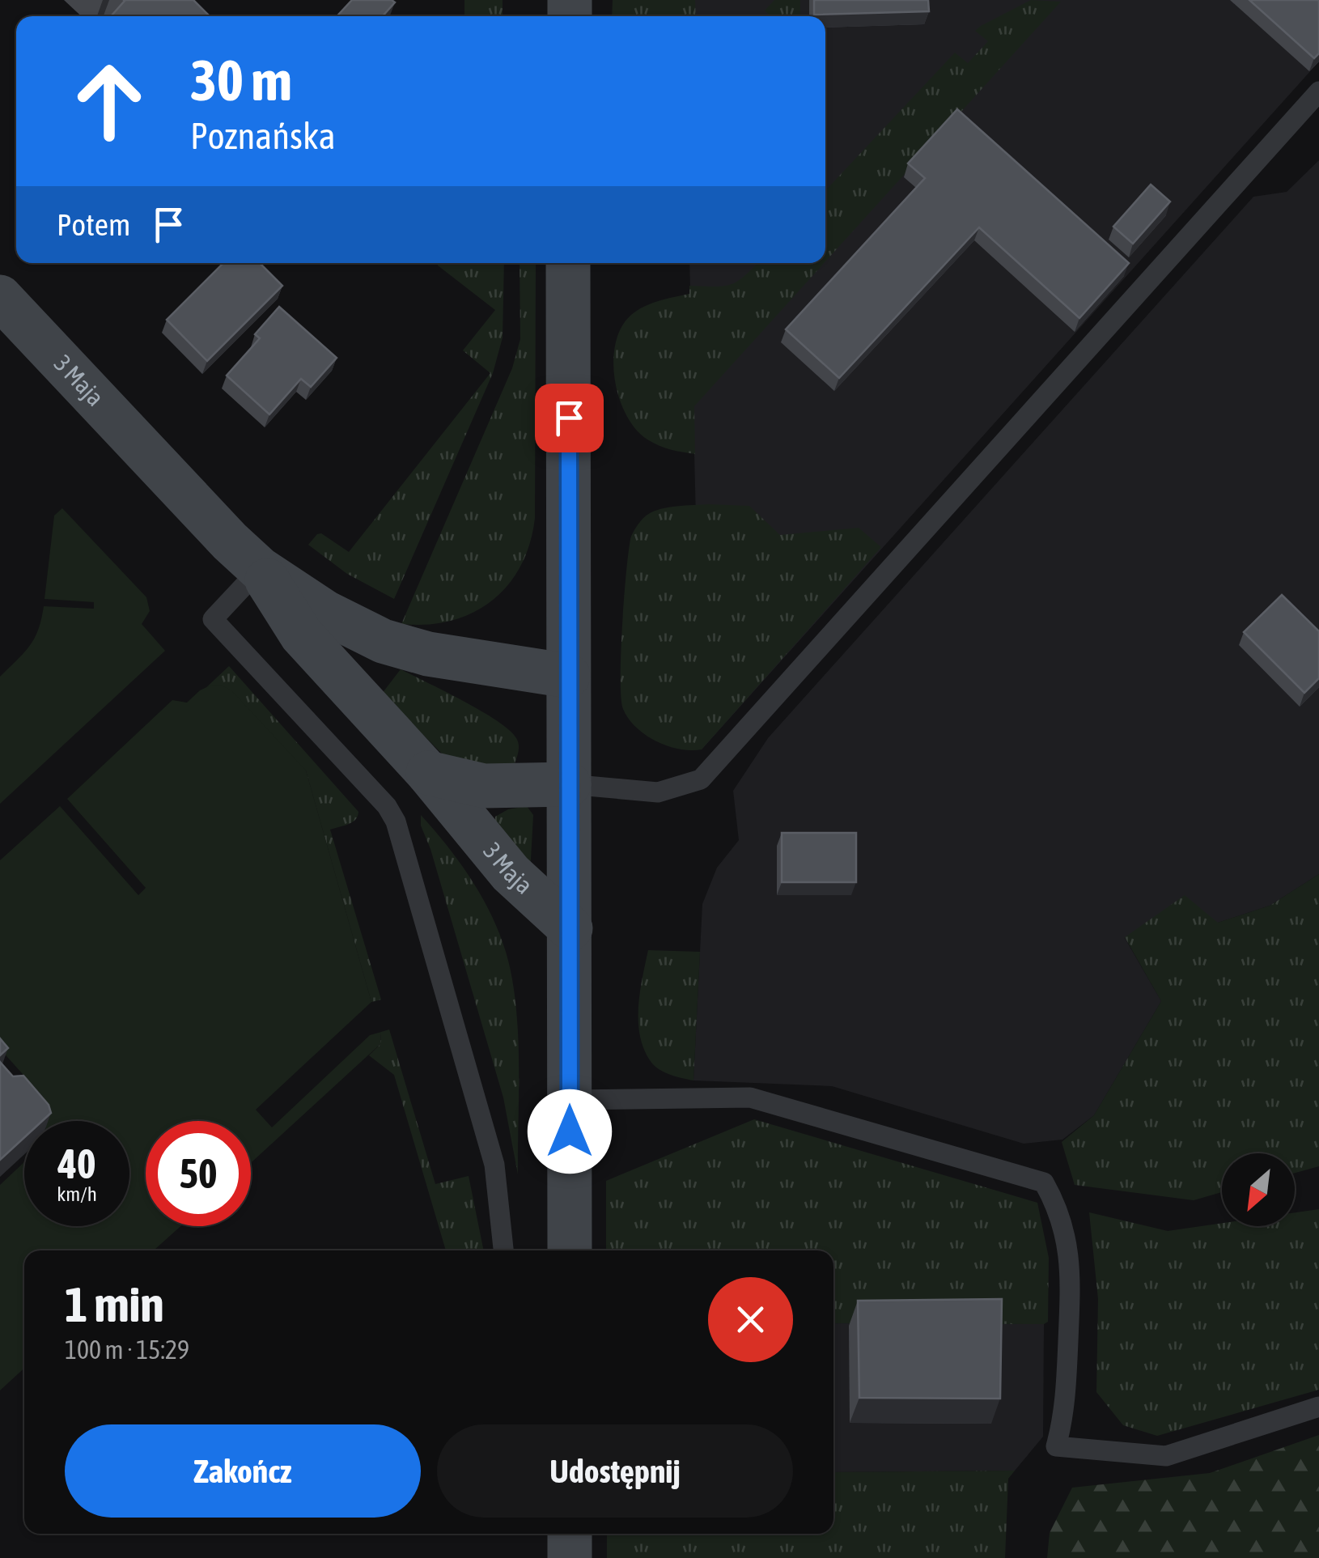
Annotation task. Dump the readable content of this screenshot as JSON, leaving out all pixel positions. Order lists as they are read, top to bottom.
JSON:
{
  "streets": {
    "street": ["3 Maja"]
  },
  "north": "bottom left",
  "page": {
    "turn": ["30 m", "Poznańska"],
    "then": "Potem",
    "speed": "40 km/h",
    "limit": "50",
    "heading": ["1 min", "100 m · 15:29"],
    "buttons": ["Zakończ", "Udostępnij"]
  }
}
